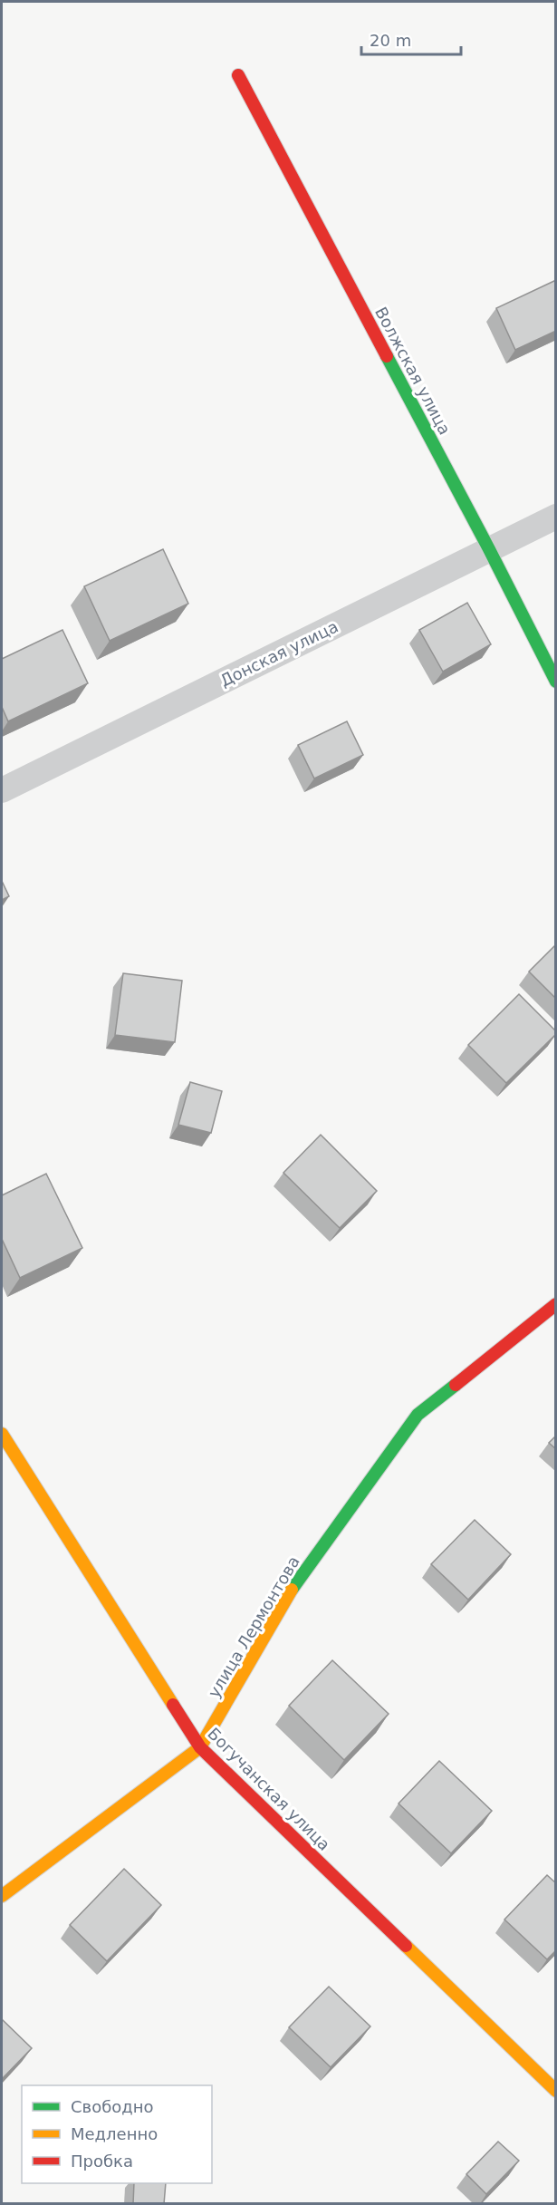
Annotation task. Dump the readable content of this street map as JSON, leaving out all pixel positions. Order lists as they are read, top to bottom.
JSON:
{
  "streets": {
    "street": [
      "Волжская улица",
      "Донская улица",
      "улица Лермонтова",
      "Богучанская улица"
    ]
  },
  "crossings": [
    ["Волжская улица", "Донская улица"],
    ["улица Лермонтова", "Богучанская улица"]
  ],
  "legend": ["Свободно", "Медленно", "Пробка"],
  "scale_bar": "20 m"
}
